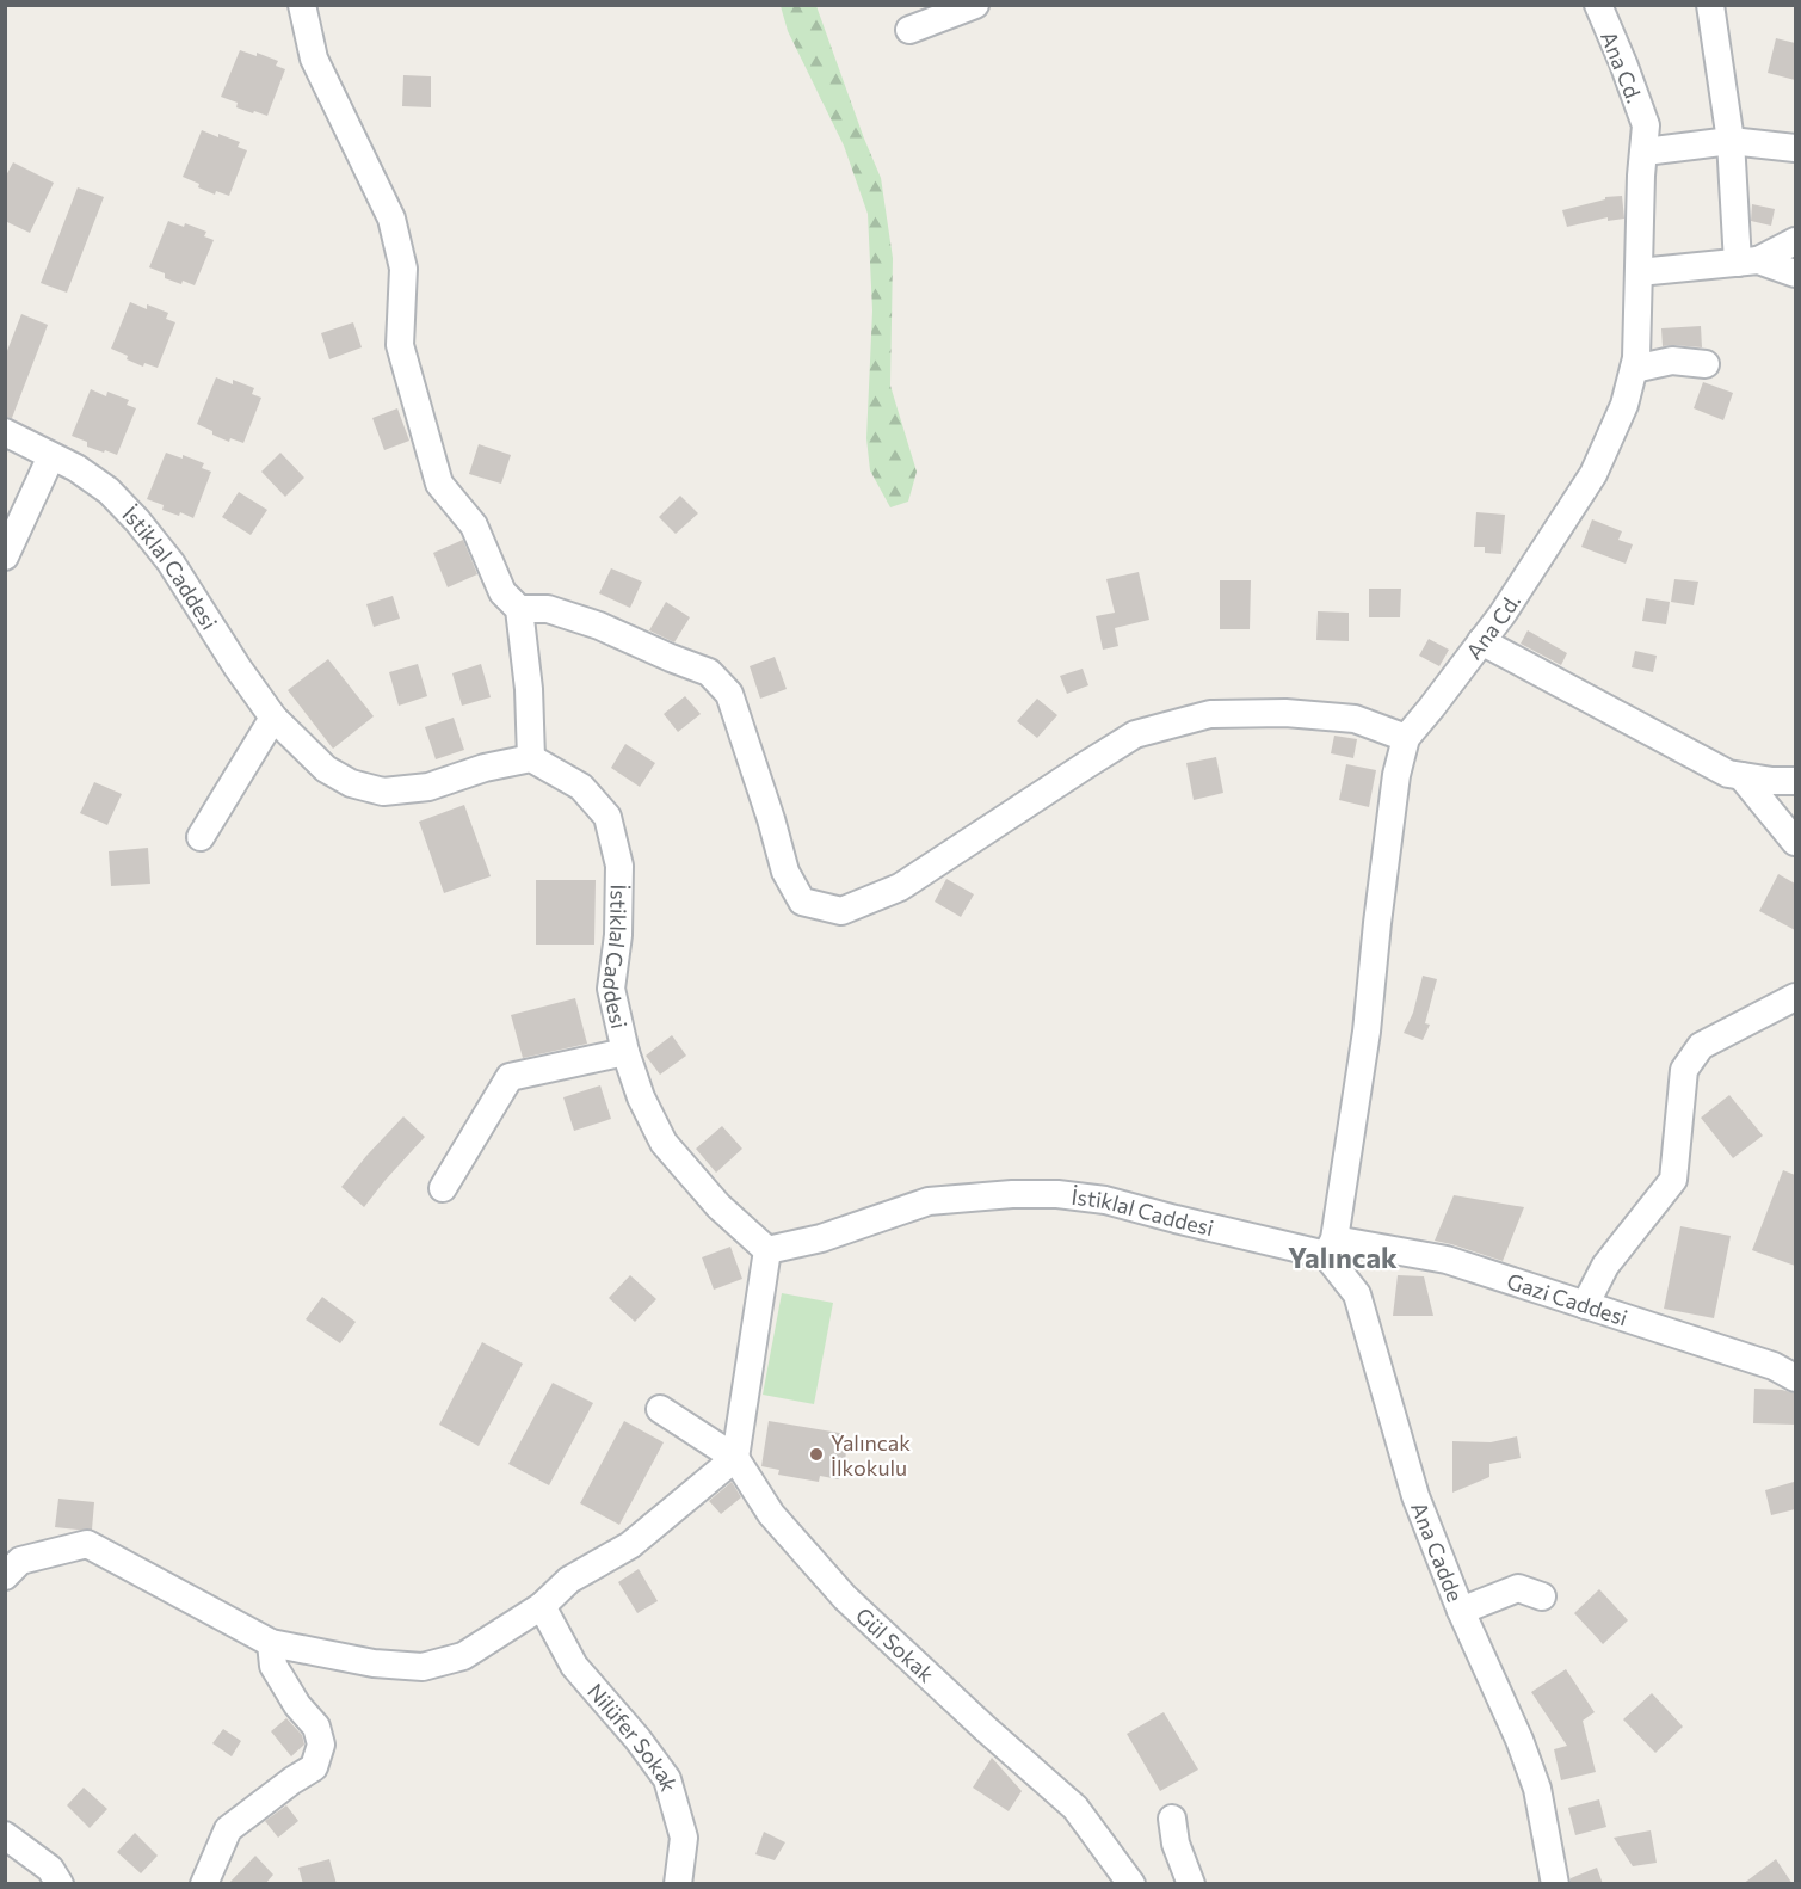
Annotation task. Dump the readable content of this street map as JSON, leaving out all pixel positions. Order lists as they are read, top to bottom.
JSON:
{
  "streets": {
    "street": [
      "Ana Cd.",
      "İstiklal Caddesi",
      "Gazi Caddesi",
      "Ana Cadde",
      "Gül Sokak",
      "Nilüfer Sokak"
    ]
  },
  "crossings": [
    ["Ana Cd.", "İstiklal Caddesi"],
    ["Ana Cd.", "Gazi Caddesi"],
    ["Ana Cd.", "Ana Cadde"],
    ["İstiklal Caddesi", "Gazi Caddesi"],
    ["İstiklal Caddesi", "Ana Cadde"],
    ["Gazi Caddesi", "Ana Cadde"]
  ],
  "districts": ["Yalıncak"],
  "places": ["Yalıncak İlkokulu"]
}
